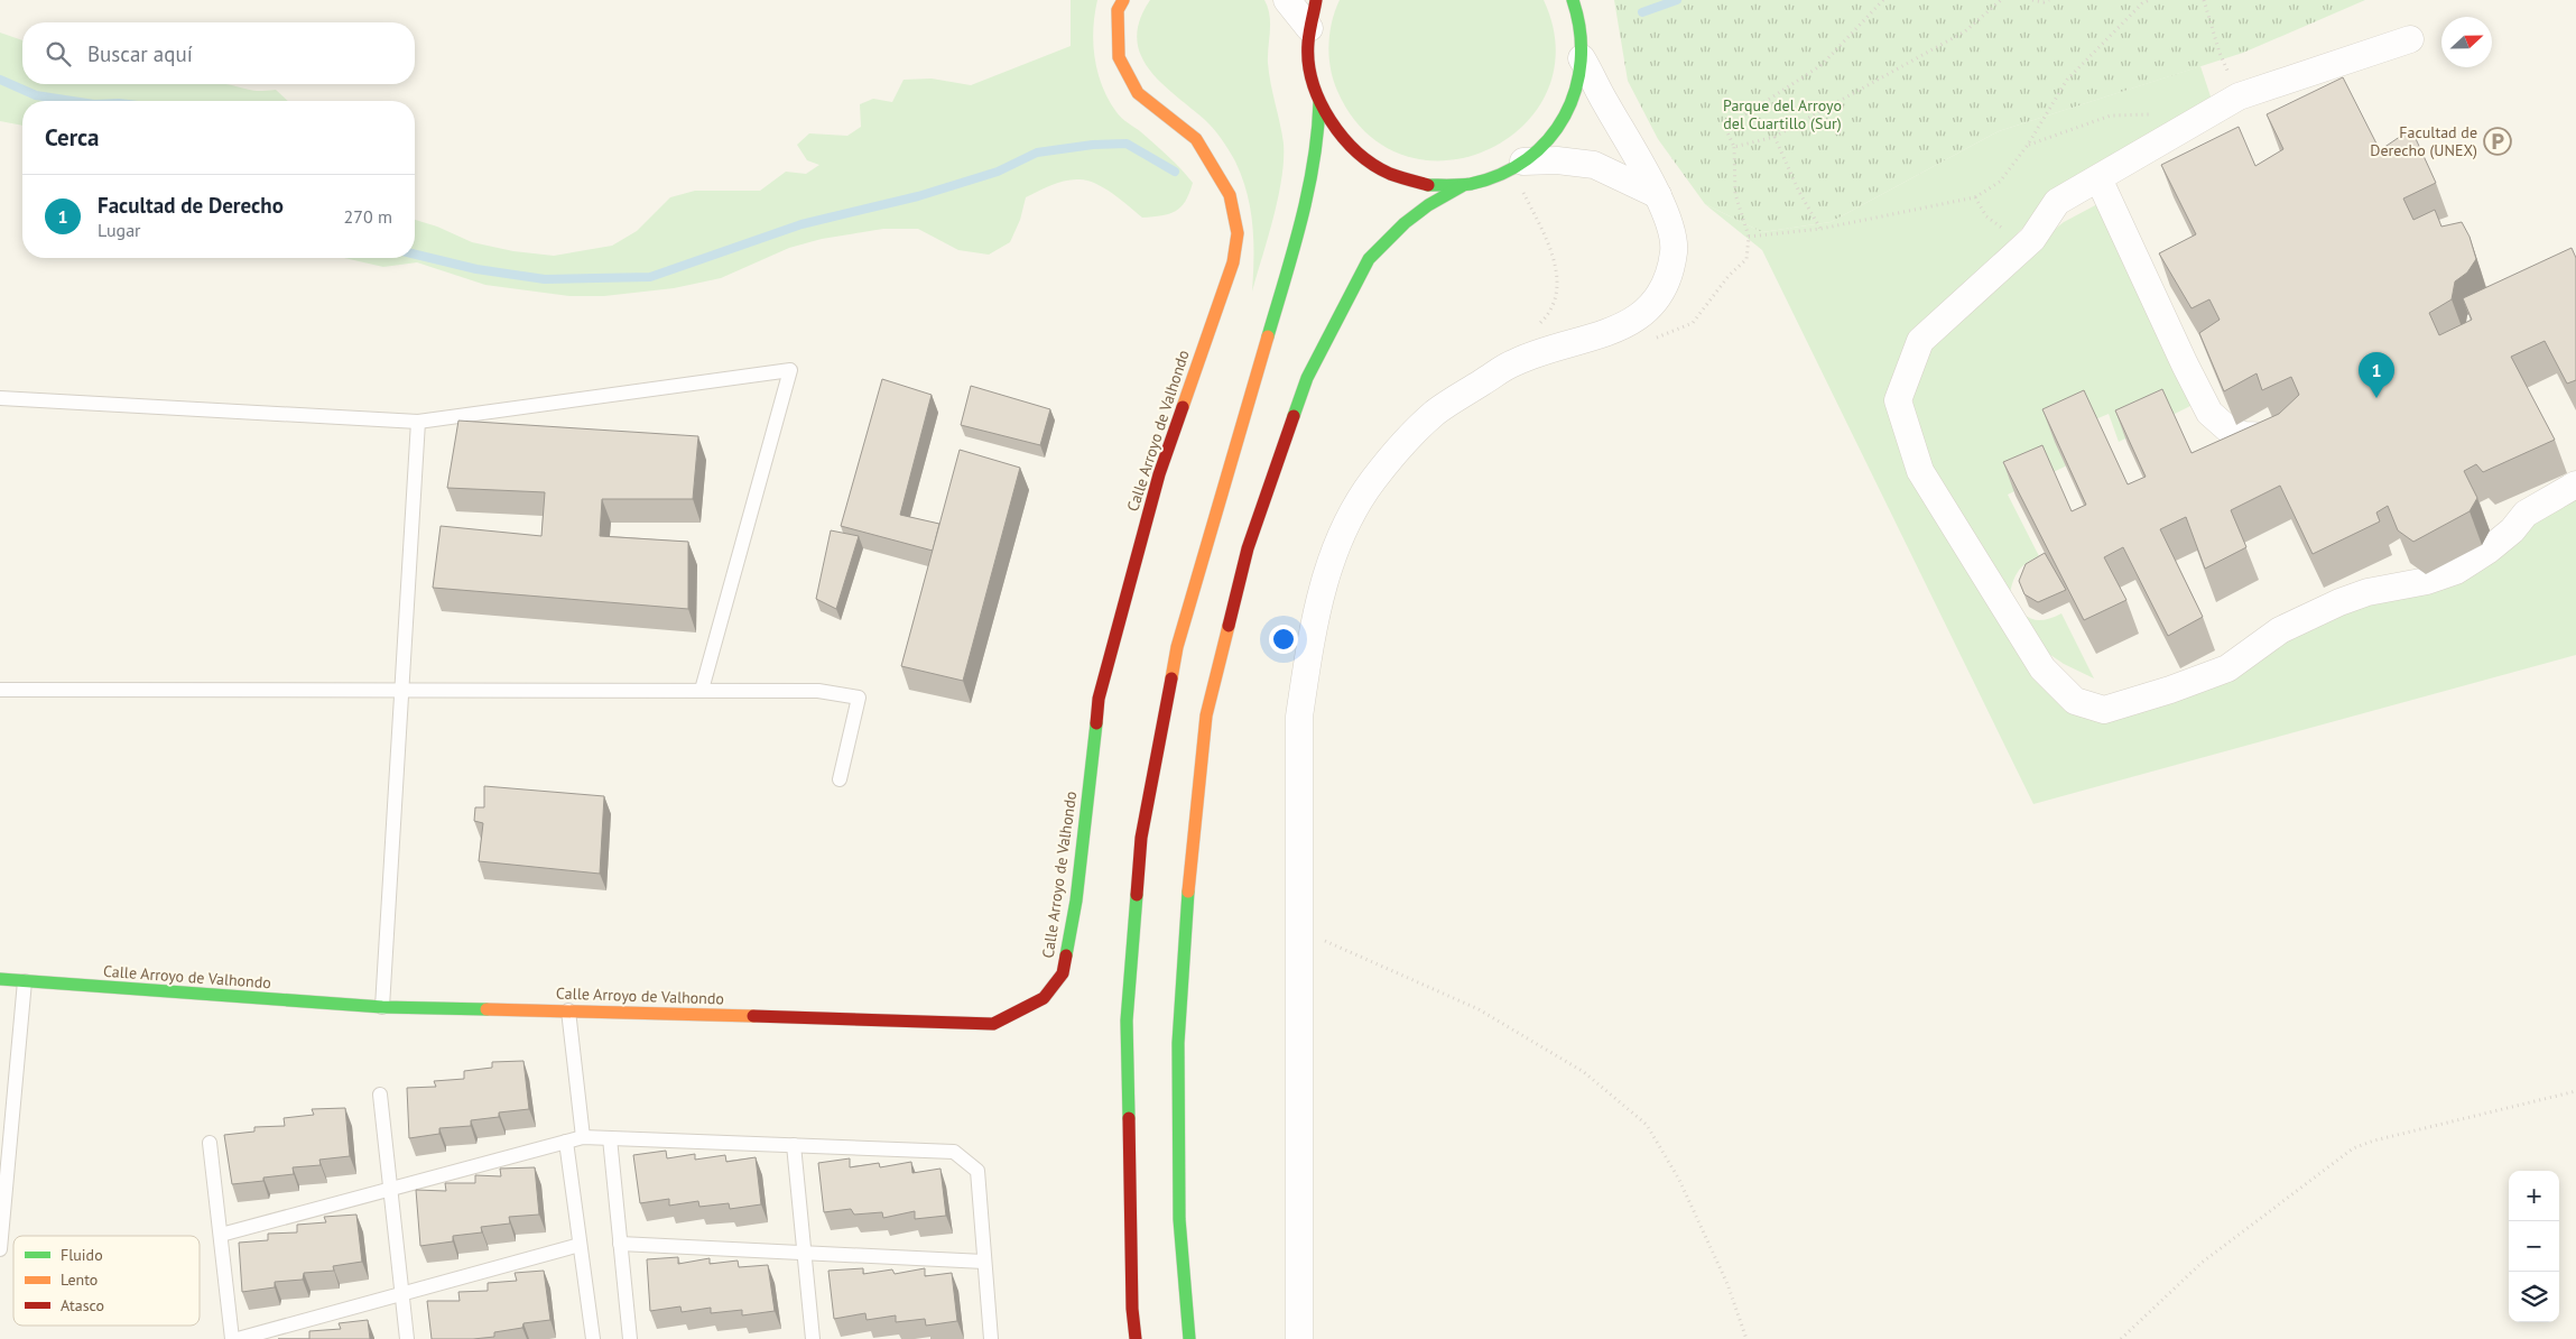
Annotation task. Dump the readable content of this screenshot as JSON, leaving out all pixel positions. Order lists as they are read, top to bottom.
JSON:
{
  "streets": {
    "main road": ["Calle Arroyo de Valhondo"]
  },
  "parks": ["Parque del Arroyo del Cuartillo (Sur)"],
  "places": {
    "parking": ["Facultad de Derecho (UNEX)"]
  },
  "legend": ["Fluido", "Lento", "Atasco"],
  "north": "right",
  "page": {
    "search": "Buscar aquí",
    "heading": "Cerca",
    "list": [
      {
        "mark": "1",
        "name": "Facultad de Derecho",
        "note": "Lugar",
        "value": "270 m"
      }
    ],
    "pins": "1",
    "map_buttons": ["+", "−"]
  }
}
